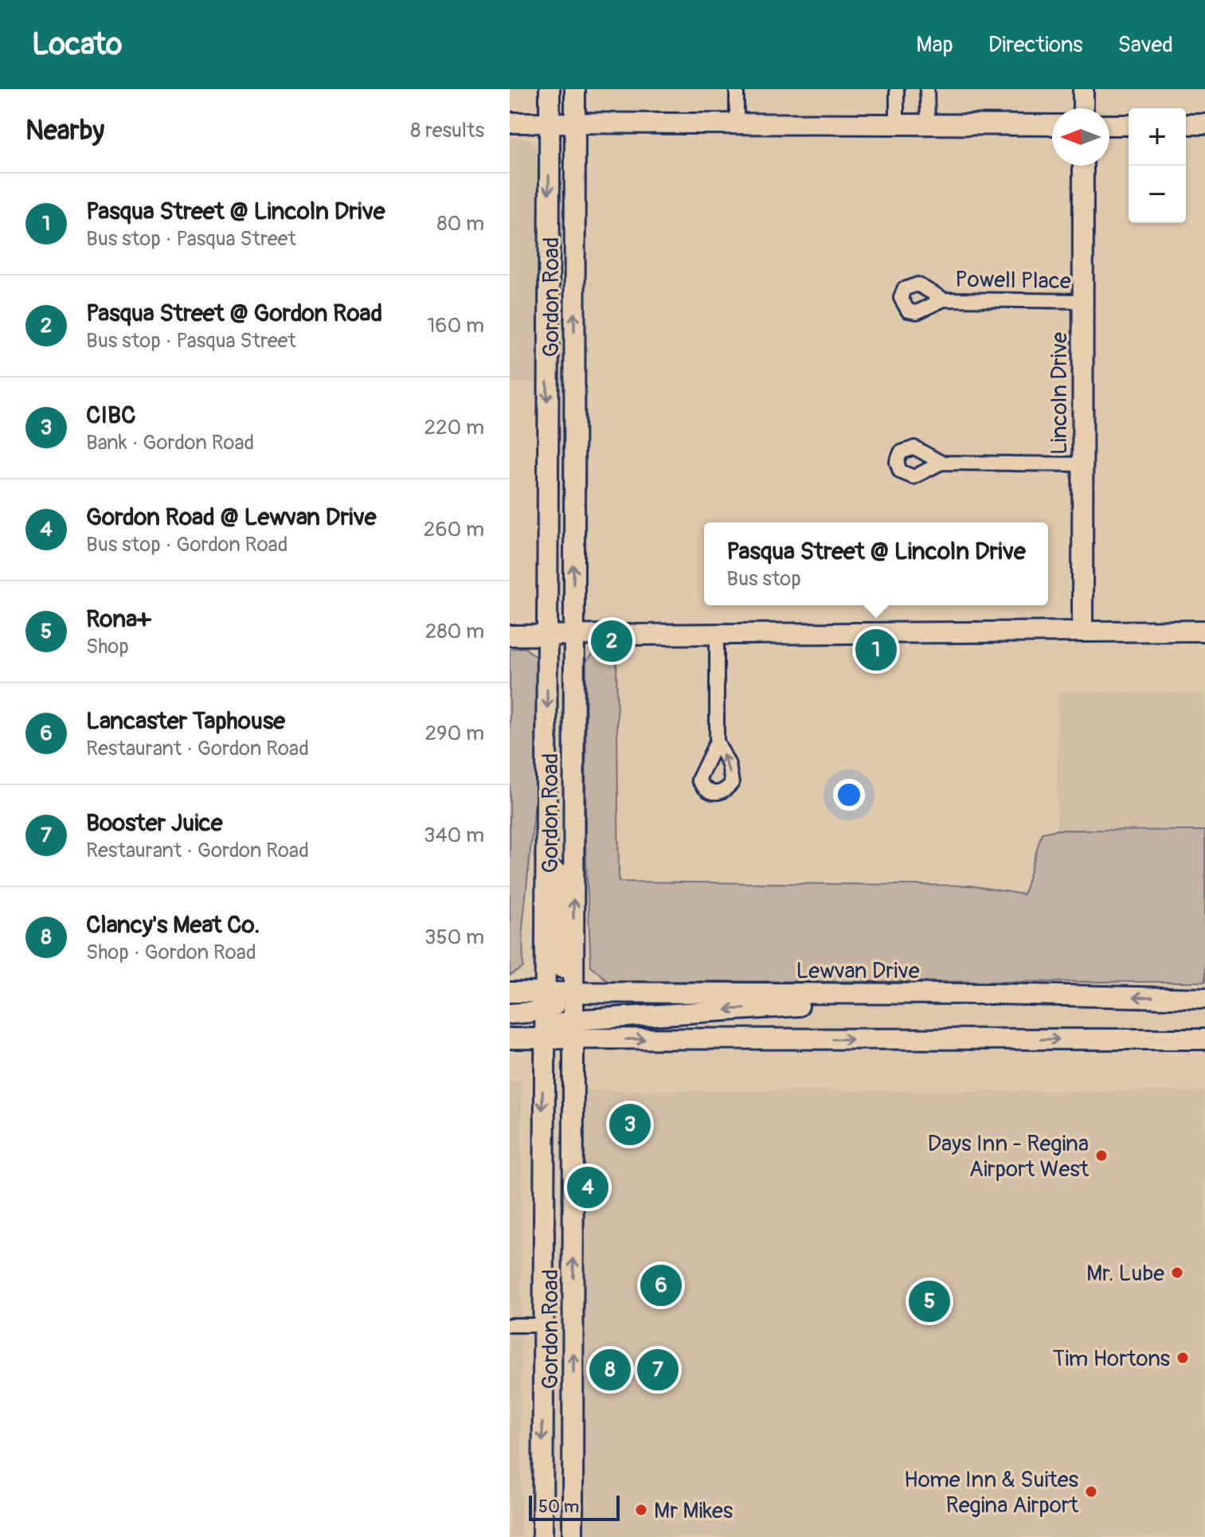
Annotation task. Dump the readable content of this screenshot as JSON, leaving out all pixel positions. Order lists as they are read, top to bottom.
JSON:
{
  "streets": {
    "main road": ["Gordon Road", "Lincoln Drive", "Lewvan Drive"],
    "street": ["Powell Place"]
  },
  "crossings": [
    ["Powell Place", "Lincoln Drive"],
    ["Gordon Road", "Lewvan Drive"]
  ],
  "places": [
    "Days Inn - Regina Airport West",
    "Mr. Lube",
    "Tim Hortons",
    "Home Inn & Suites Regina Airport",
    "Mr Mikes"
  ],
  "scale_bar": "50 m",
  "north": "left",
  "page": {
    "header": "Locato",
    "nav": ["Map", "Directions", "Saved"],
    "heading": ["Nearby", "8 results"],
    "map_buttons": ["+", "−"],
    "list": [
      {
        "mark": "1",
        "name": "Pasqua Street @ Lincoln Drive",
        "note": "Bus stop · Pasqua Street",
        "value": "80 m"
      },
      {
        "mark": "2",
        "name": "Pasqua Street @ Gordon Road",
        "note": "Bus stop · Pasqua Street",
        "value": "160 m"
      },
      {
        "mark": "3",
        "name": "CIBC",
        "note": "Bank · Gordon Road",
        "value": "220 m"
      },
      {
        "mark": "4",
        "name": "Gordon Road @ Lewvan Drive",
        "note": "Bus stop · Gordon Road",
        "value": "260 m"
      },
      {
        "mark": "5",
        "name": "Rona+",
        "note": "Shop",
        "value": "280 m"
      },
      {
        "mark": "6",
        "name": "Lancaster Taphouse",
        "note": "Restaurant · Gordon Road",
        "value": "290 m"
      },
      {
        "mark": "7",
        "name": "Booster Juice",
        "note": "Restaurant · Gordon Road",
        "value": "340 m"
      },
      {
        "mark": "8",
        "name": "Clancy's Meat Co.",
        "note": "Shop · Gordon Road",
        "value": "350 m"
      }
    ],
    "popup": ["Pasqua Street @ Lincoln Drive", "Bus stop"],
    "pins": [
      "2",
      "1",
      "3",
      "4",
      "6",
      "5",
      "7",
      "8"
    ],
    "scale": "50 m"
  }
}
